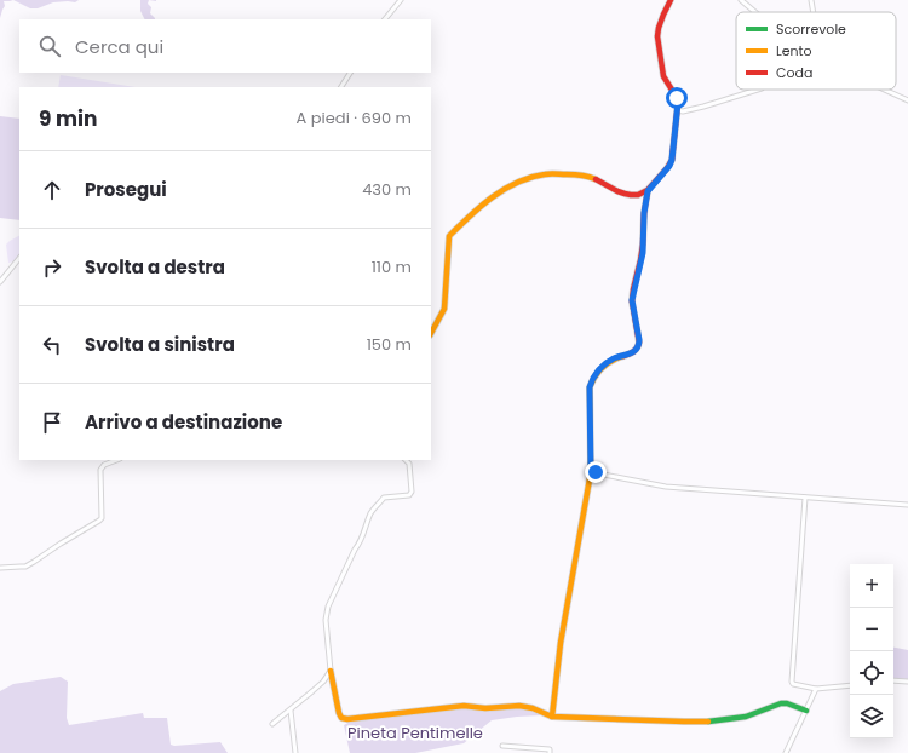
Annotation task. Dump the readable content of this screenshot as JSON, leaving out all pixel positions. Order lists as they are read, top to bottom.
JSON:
{
  "parks": ["Pineta Pentimelle"],
  "legend": ["Scorrevole", "Lento", "Coda"],
  "page": {
    "search": "Cerca qui",
    "heading": ["9 min", "A piedi · 690 m"],
    "list": [
      ["Prosegui", "430 m"],
      ["Svolta a destra", "110 m"],
      ["Svolta a sinistra", "150 m"],
      "Arrivo a destinazione"
    ],
    "map_buttons": ["+", "−"]
  }
}
